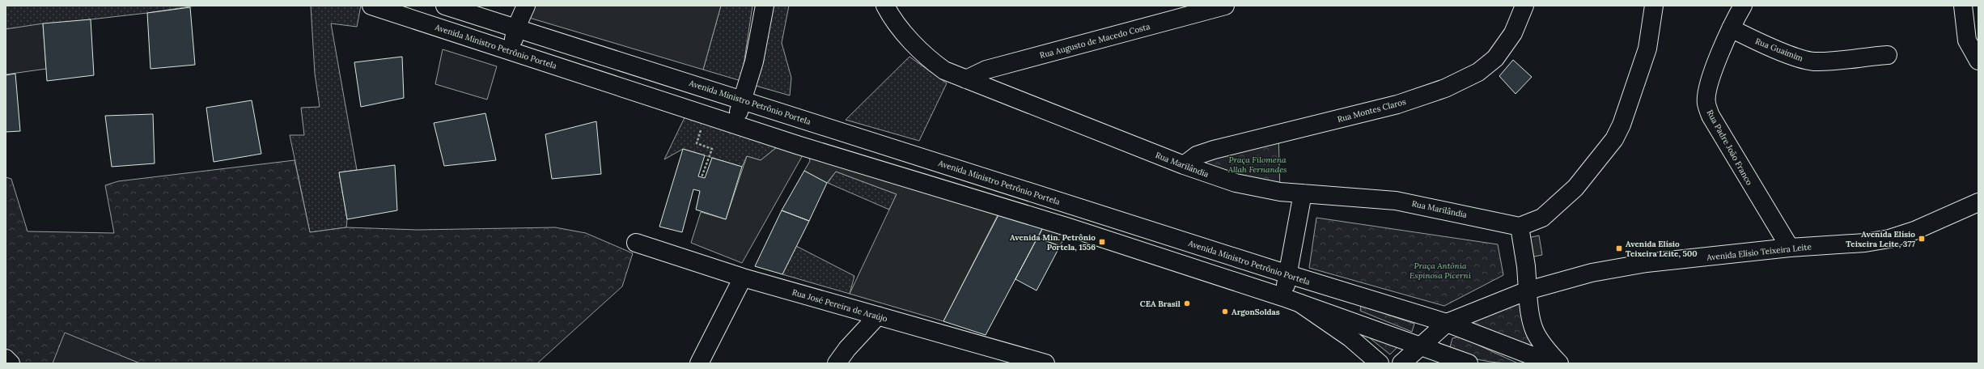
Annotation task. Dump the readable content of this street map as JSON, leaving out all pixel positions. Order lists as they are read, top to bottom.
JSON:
{
  "streets": {
    "street": [
      "Rua Augusto de Macedo Costa",
      "Avenida Ministro Petrônio Portela",
      "Rua Guaimim",
      "Rua Montes Claros",
      "Rua Padre João Franco",
      "Rua Marilândia",
      "Avenida Elísio Teixeira Leite",
      "Rua José Pereira de Araújo"
    ]
  },
  "crossings": [
    ["Rua Augusto de Macedo Costa", "Rua Marilândia"],
    ["Avenida Ministro Petrônio Portela", "Avenida Elísio Teixeira Leite"],
    ["Rua Guaimim", "Rua Padre João Franco"],
    ["Rua Montes Claros", "Rua Marilândia"],
    ["Rua Padre João Franco", "Avenida Elísio Teixeira Leite"]
  ],
  "parks": ["Praça Filomena Allah Fernandes", "Praça Antônia Espinosa Picerni"],
  "places": {
    "transit": ["Avenida Elísio Teixeira Leite, 377", "Avenida Min. Petrônio Portela, 1556", "Avenida Elísio Teixeira Leite, 500"],
    "other": ["CEA Brasil", "ArgonSoldas"]
  }
}
